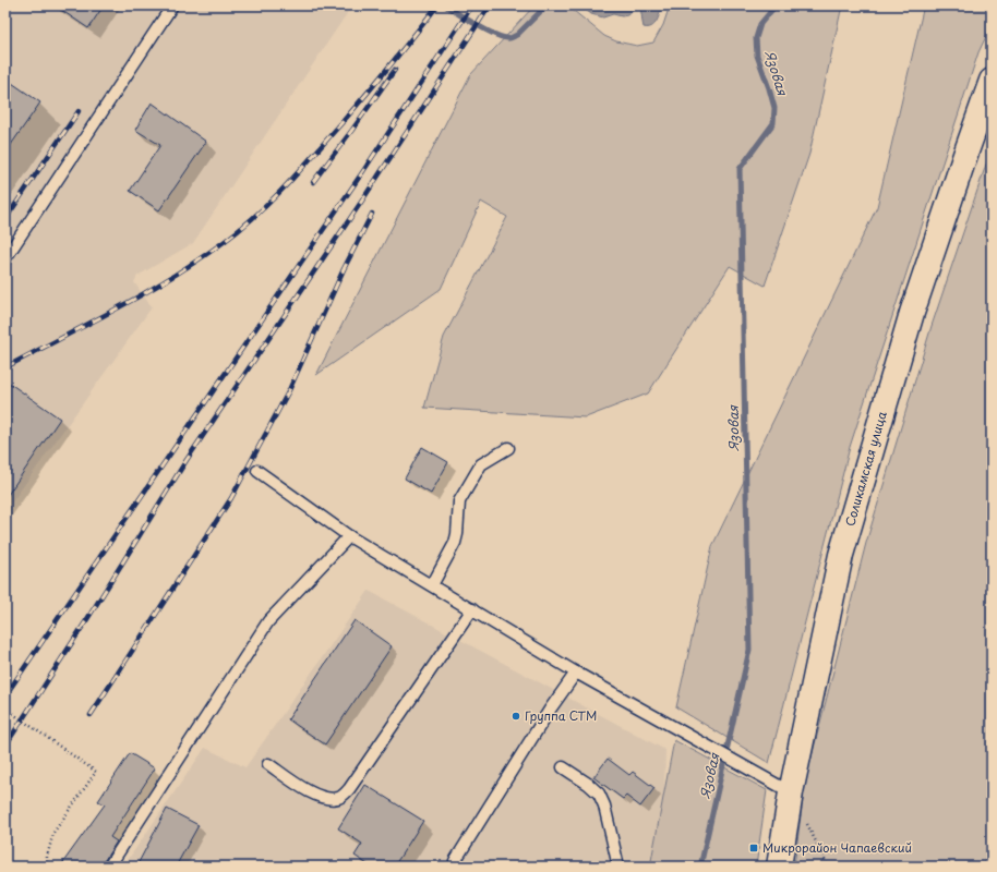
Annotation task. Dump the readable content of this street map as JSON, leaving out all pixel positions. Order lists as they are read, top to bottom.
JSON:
{
  "streets": {
    "main road": ["Соликамская улица"]
  },
  "water": ["Язовая"],
  "places": {
    "other": ["Группа СТМ"],
    "transit": ["Микрорайон Чапаевский"]
  }
}
